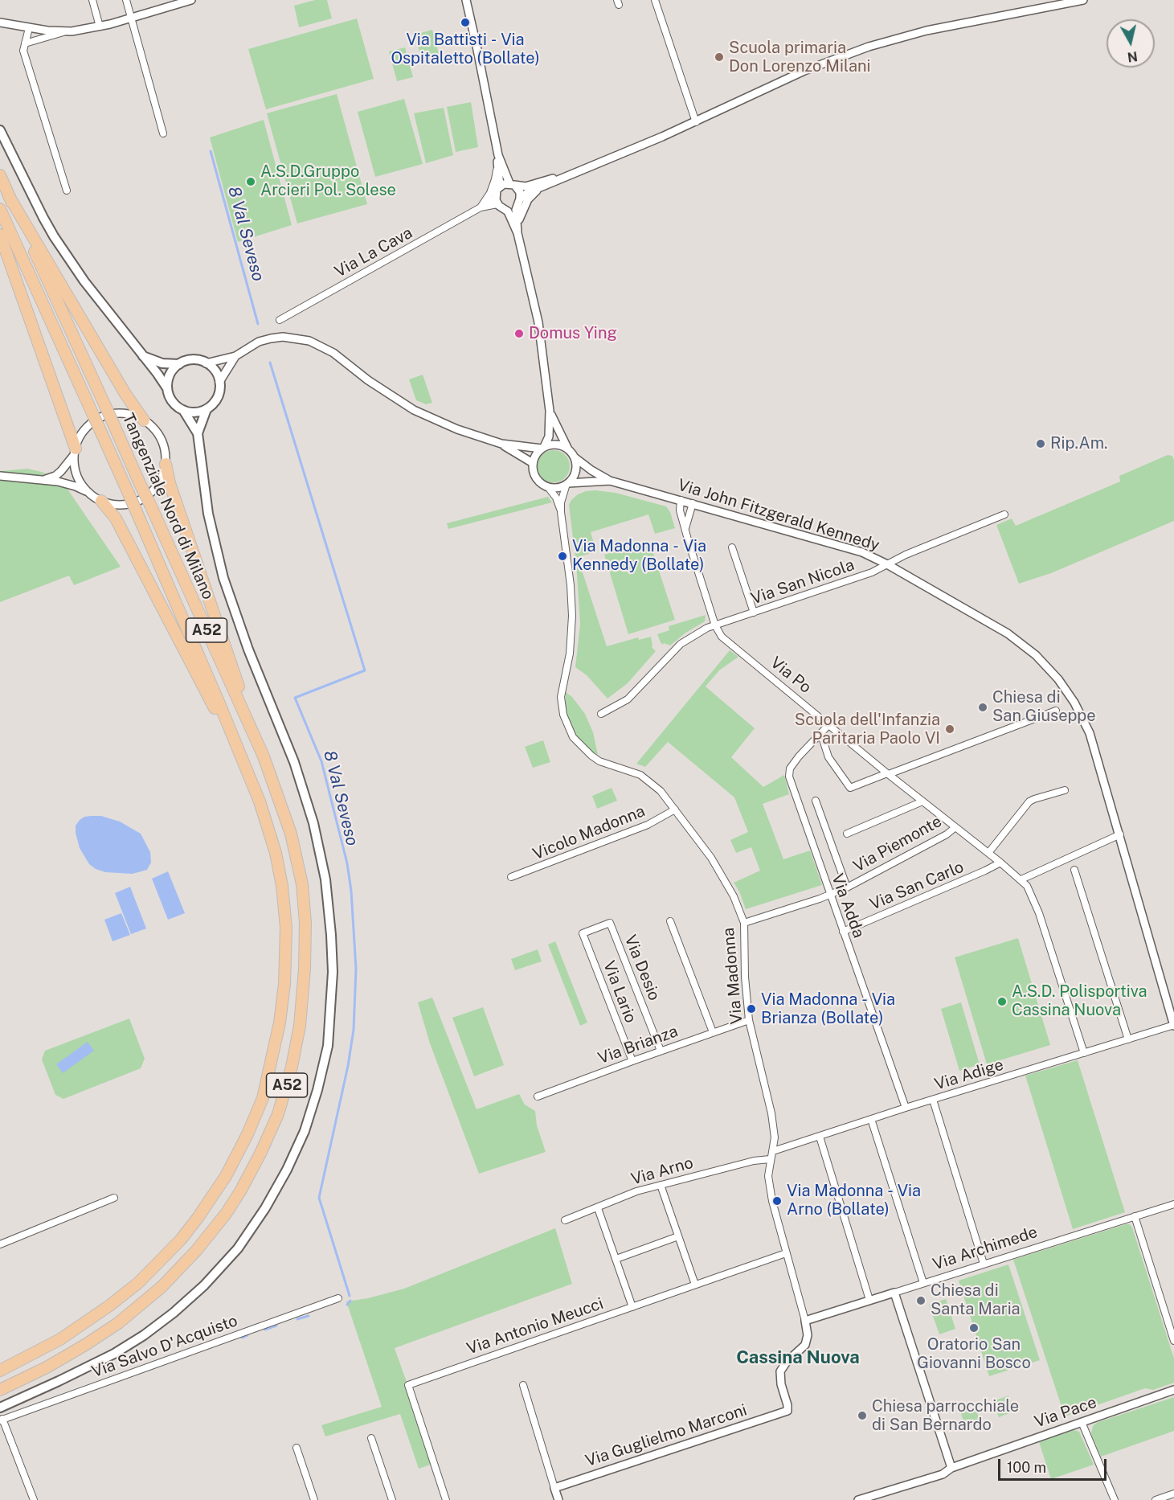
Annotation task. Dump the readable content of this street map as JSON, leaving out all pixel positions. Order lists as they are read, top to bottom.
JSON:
{
  "streets": {
    "highway": ["Tangenziale Nord di Milano", "A52"],
    "street": [
      "Via La Cava",
      "Via John Fitzgerald Kennedy",
      "Via San Nicola",
      "Via Po",
      "Vicolo Madonna",
      "Via Piemonte",
      "Via San Carlo",
      "Via Adda",
      "Via Desio",
      "Via Madonna",
      "Via Lario",
      "Via Brianza",
      "Via Adige",
      "Via Arno",
      "Via Archimede",
      "Via Antonio Meucci",
      "Via Salvo D'Acquisto",
      "Via Pace",
      "Via Guglielmo Marconi"
    ]
  },
  "crossings": [
    ["Via John Fitzgerald Kennedy", "Via San Nicola"],
    ["Via John Fitzgerald Kennedy", "Via Po"],
    ["Via John Fitzgerald Kennedy", "Via Madonna"],
    ["Via John Fitzgerald Kennedy", "Via Adige"],
    ["Via San Nicola", "Via Po"],
    ["Via Po", "Via Piemonte"],
    ["Via Po", "Via San Carlo"],
    ["Via Po", "Via Adda"],
    ["Via Po", "Via Adige"],
    ["Vicolo Madonna", "Via Madonna"],
    ["Via Piemonte", "Via Adda"],
    ["Via Piemonte", "Via Madonna"],
    ["Via San Carlo", "Via Adda"],
    ["Via Adda", "Via Adige"],
    ["Via Desio", "Via Lario"],
    ["Via Desio", "Via Brianza"],
    ["Via Madonna", "Via Brianza"],
    ["Via Madonna", "Via Adige"],
    ["Via Madonna", "Via Arno"],
    ["Via Madonna", "Via Archimede"],
    ["Via Madonna", "Via Antonio Meucci"],
    ["Via Madonna", "Via Guglielmo Marconi"],
    ["Via Lario", "Via Brianza"]
  ],
  "districts": ["Cassina Nuova"],
  "water": ["8 Val Seveso"],
  "places": [
    "Via Battisti - Via Ospitaletto (Bollate)",
    "Scuola primaria Don Lorenzo Milani",
    "A.S.D.Gruppo Arcieri Pol. Solese",
    "Domus Ying",
    "Rip.Am.",
    "Via Madonna - Via Kennedy (Bollate)",
    "Chiesa di San Giuseppe",
    "Scuola dell'Infanzia Paritaria Paolo VI",
    "A.S.D. Polisportiva Cassina Nuova",
    "Via Madonna - Via Brianza (Bollate)",
    "Via Madonna - Via Arno (Bollate)",
    "Chiesa di Santa Maria",
    "Oratorio San Giovanni Bosco",
    "Chiesa parrocchiale di San Bernardo"
  ],
  "scale_bar": "100 m",
  "north": "bottom"
}
